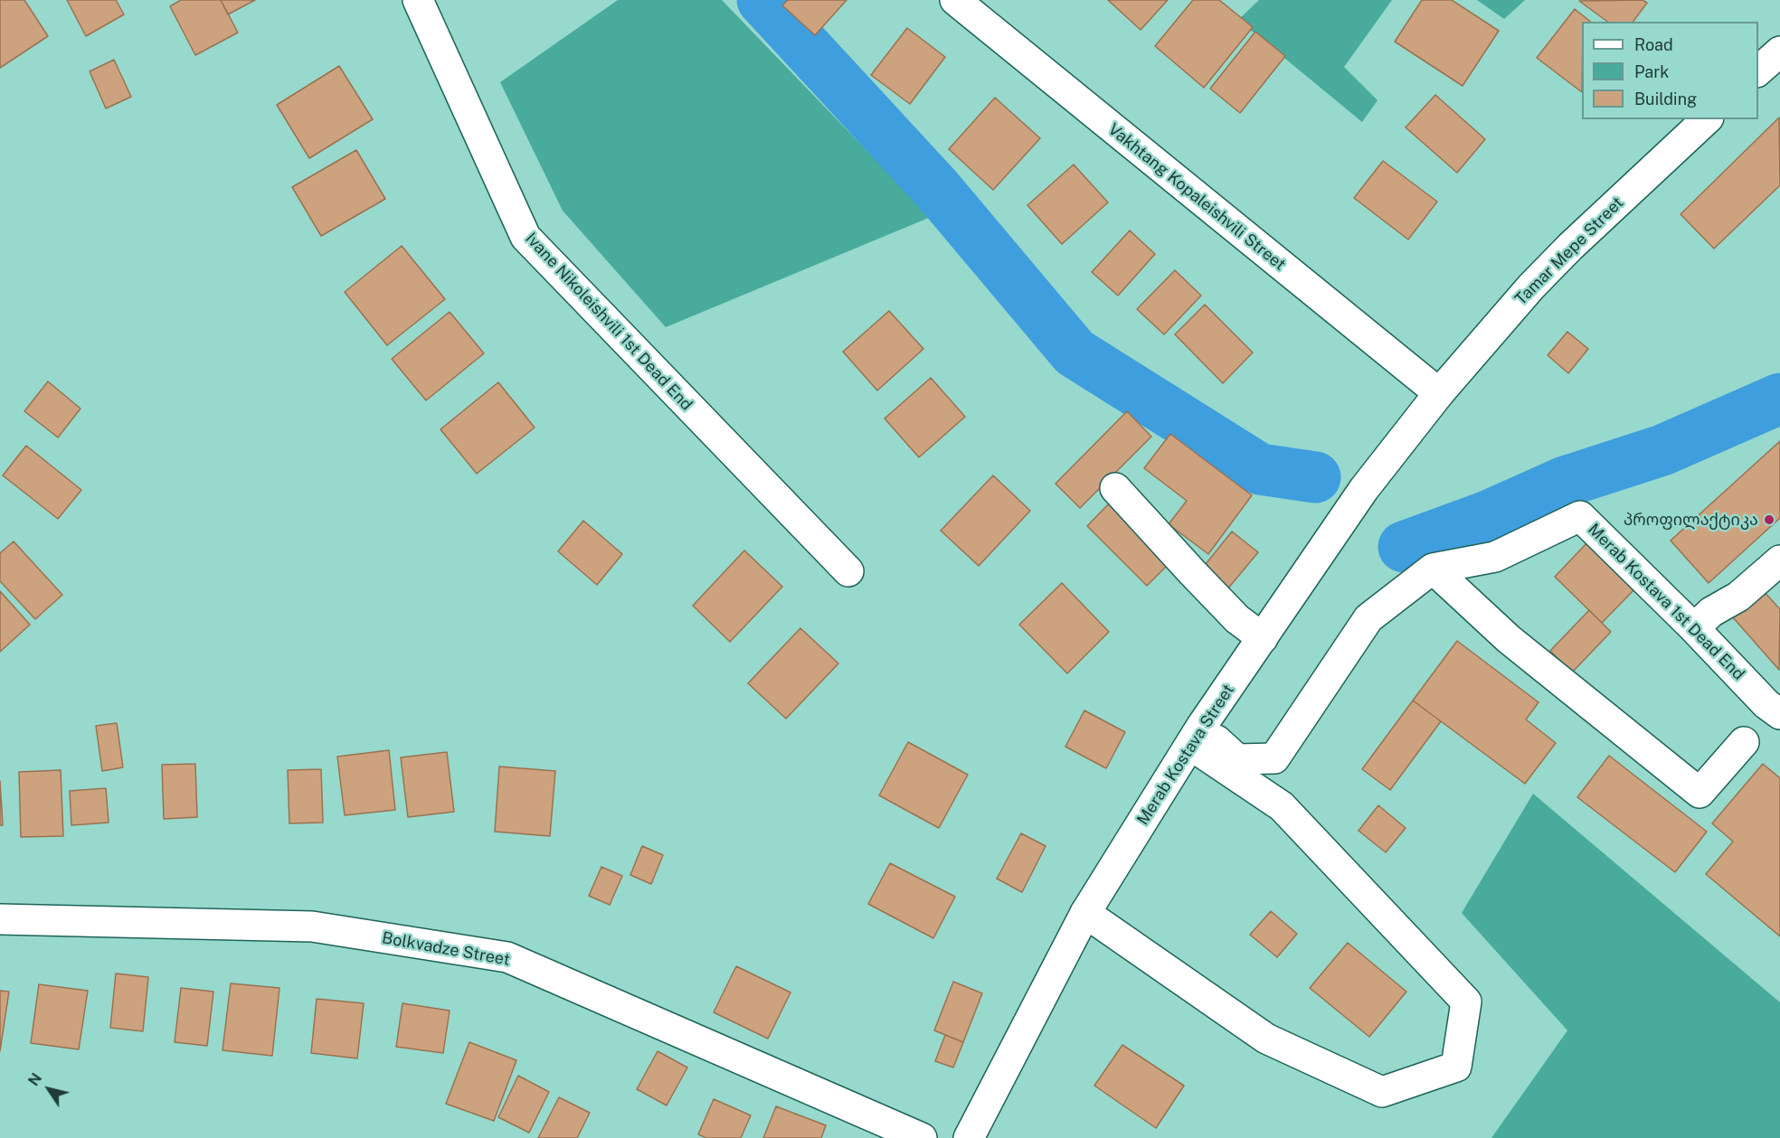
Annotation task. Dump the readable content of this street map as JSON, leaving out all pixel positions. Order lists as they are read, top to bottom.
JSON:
{
  "streets": {
    "street": [
      "Vakhtang Kopaleishvili Street",
      "Tamar Mepe Street",
      "Ivane Nikoleishvili 1st Dead End",
      "Merab Kostava 1st Dead End",
      "Merab Kostava Street",
      "Bolkvadze Street"
    ]
  },
  "crossings": [
    ["Vakhtang Kopaleishvili Street", "Tamar Mepe Street"],
    ["Vakhtang Kopaleishvili Street", "Merab Kostava Street"],
    ["Tamar Mepe Street", "Merab Kostava Street"],
    ["Merab Kostava 1st Dead End", "Merab Kostava Street"]
  ],
  "places": ["პროფილაქტიკა"],
  "legend": ["Road", "Park", "Building"],
  "north": "top left"
}
